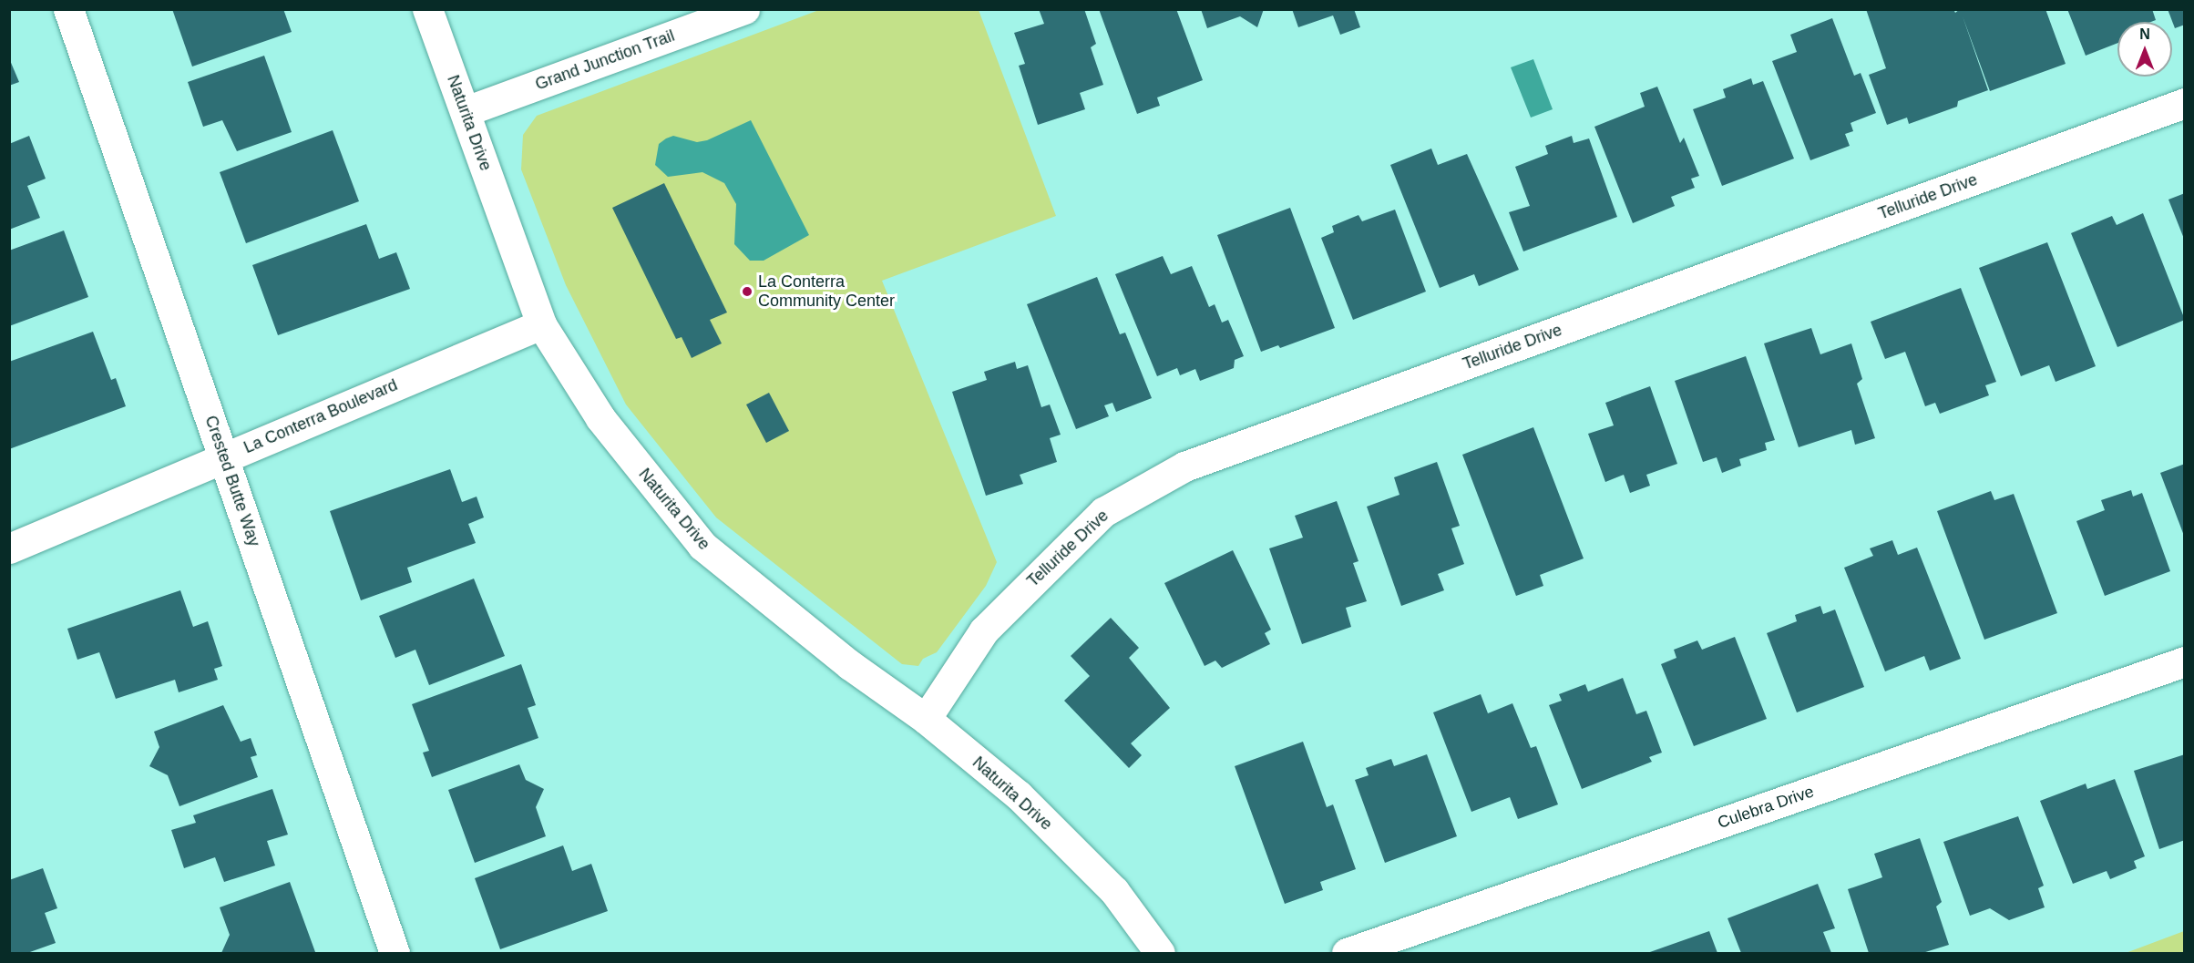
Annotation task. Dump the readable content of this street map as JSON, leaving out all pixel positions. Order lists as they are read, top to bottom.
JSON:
{
  "streets": {
    "street": [
      "Grand Junction Trail",
      "Naturita Drive",
      "Telluride Drive",
      "La Conterra Boulevard",
      "Crested Butte Way",
      "Culebra Drive"
    ]
  },
  "crossings": [
    ["Grand Junction Trail", "Naturita Drive"],
    ["Naturita Drive", "Telluride Drive"],
    ["Naturita Drive", "La Conterra Boulevard"],
    ["La Conterra Boulevard", "Crested Butte Way"]
  ],
  "places": ["La Conterra Community Center"],
  "north": "top"
}
